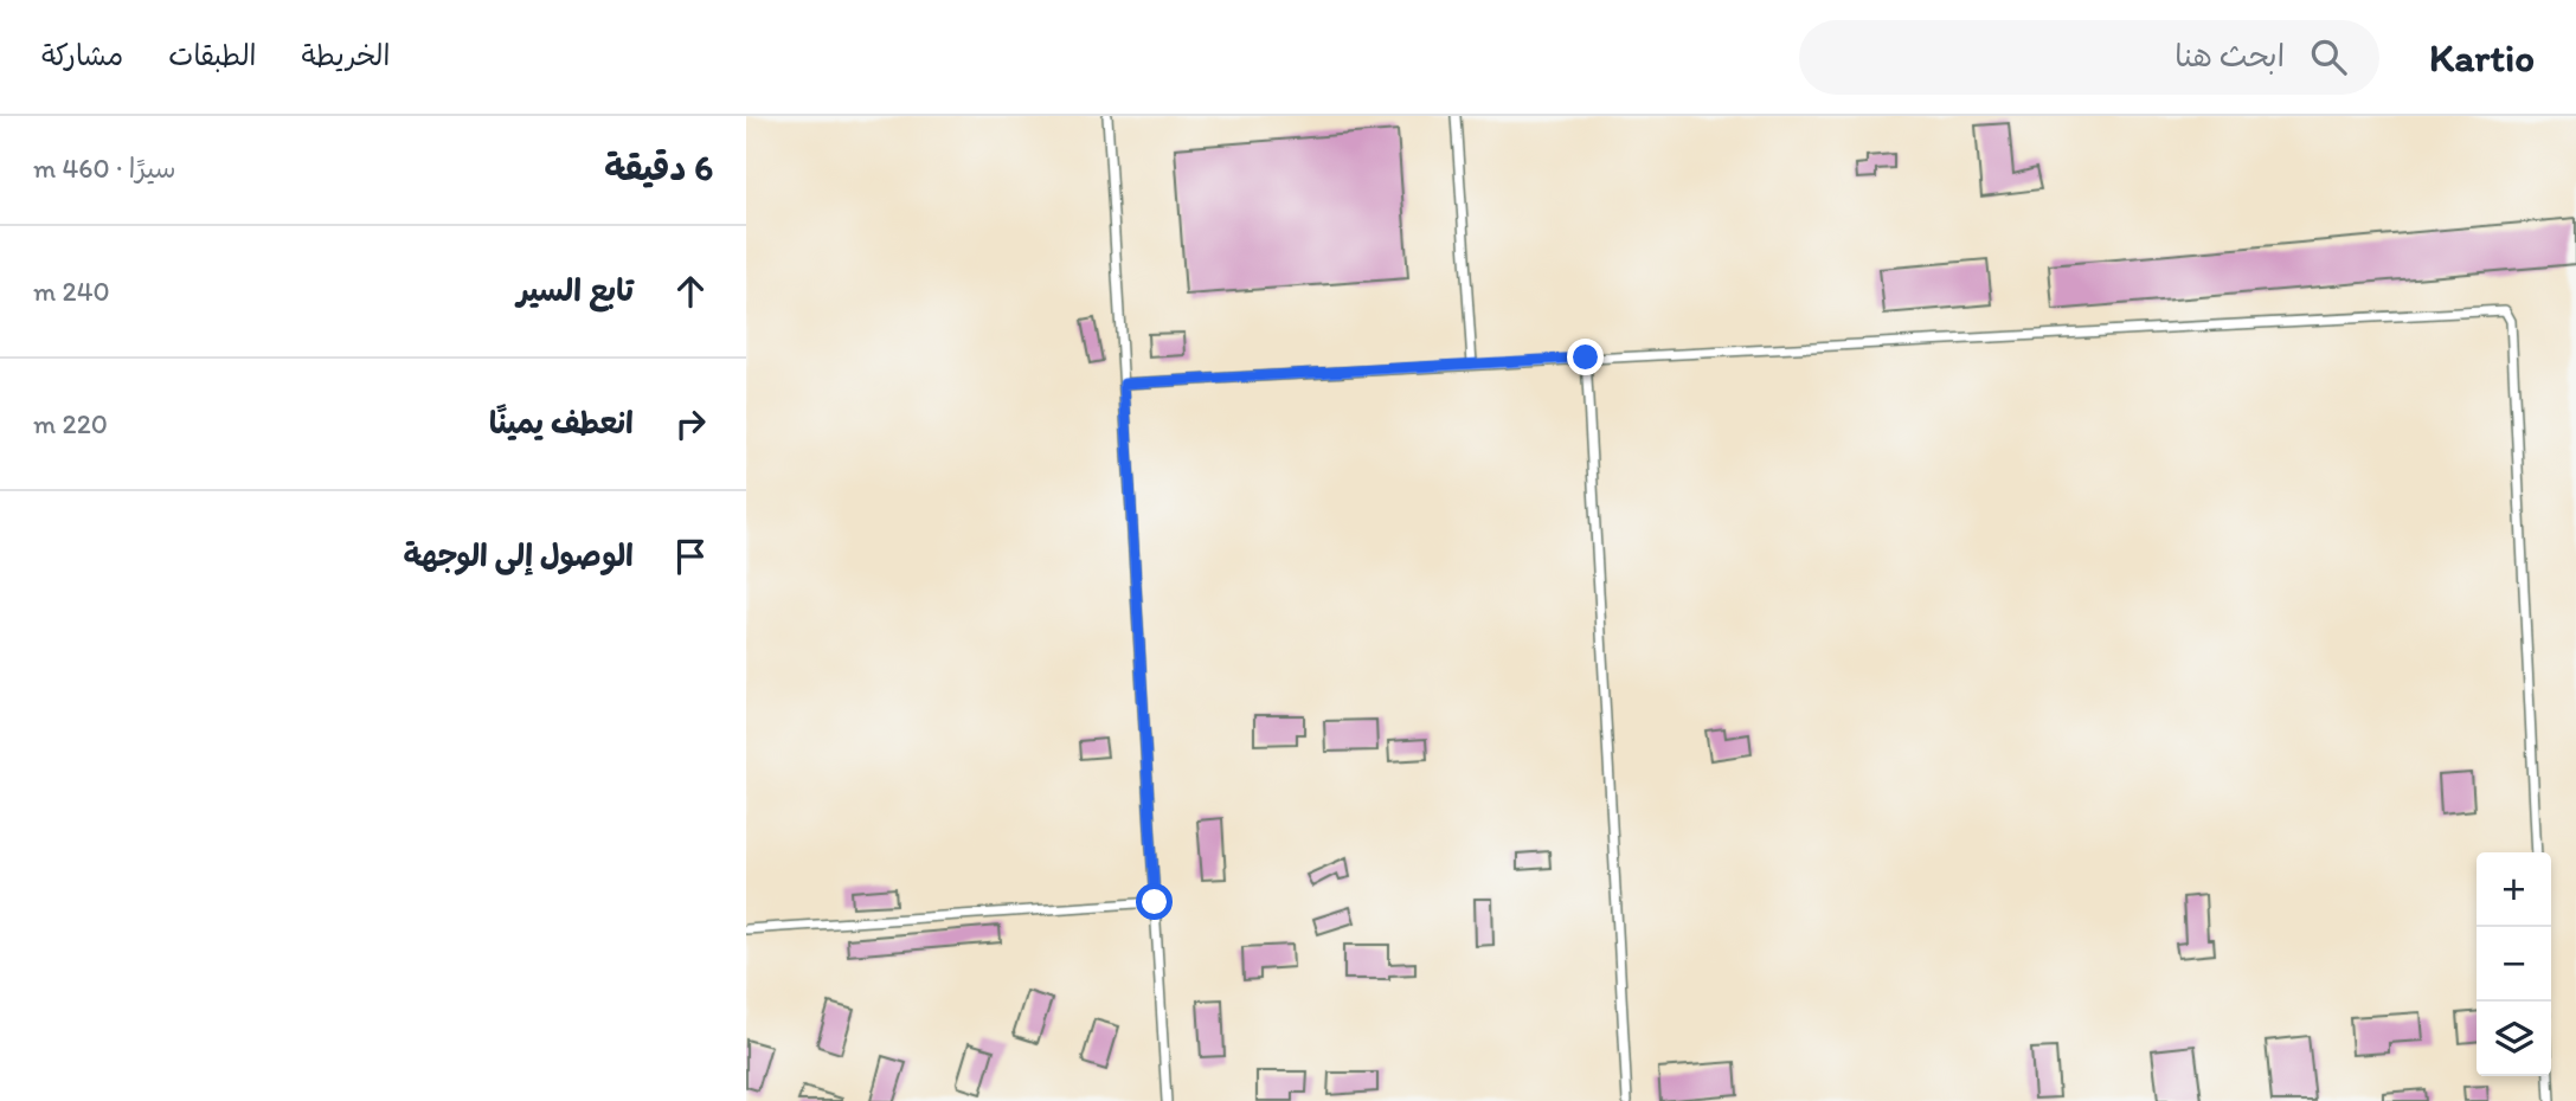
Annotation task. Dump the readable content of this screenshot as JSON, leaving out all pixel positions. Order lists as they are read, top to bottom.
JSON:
{
  "page": {
    "header": "Kartio",
    "search": "ابحث هنا",
    "nav": ["الخريطة", "الطبقات", "مشاركة"],
    "heading": ["6 دقيقة", "سيرًا · 460 m"],
    "list": [
      ["تابع السير", "240 m"],
      ["انعطف يمينًا", "220 m"],
      "الوصول إلى الوجهة"
    ],
    "map_buttons": ["+", "−"]
  }
}
